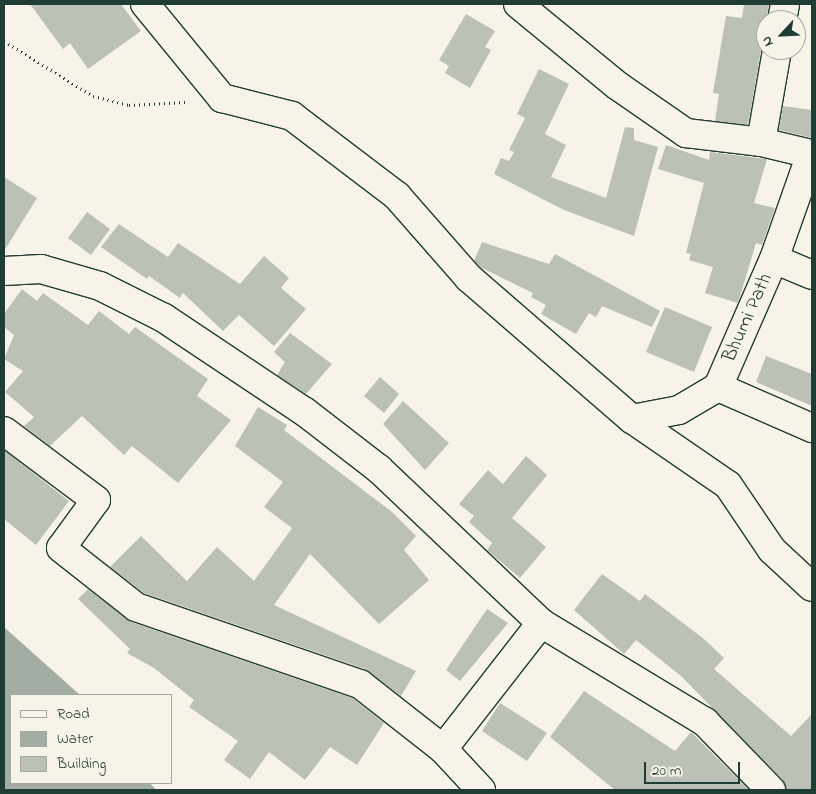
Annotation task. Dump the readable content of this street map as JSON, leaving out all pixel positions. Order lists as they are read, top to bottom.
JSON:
{
  "streets": {
    "street": ["Bhumi Path"]
  },
  "legend": ["Road", "Water", "Building"],
  "scale_bar": "20 m",
  "north": "bottom left"
}
